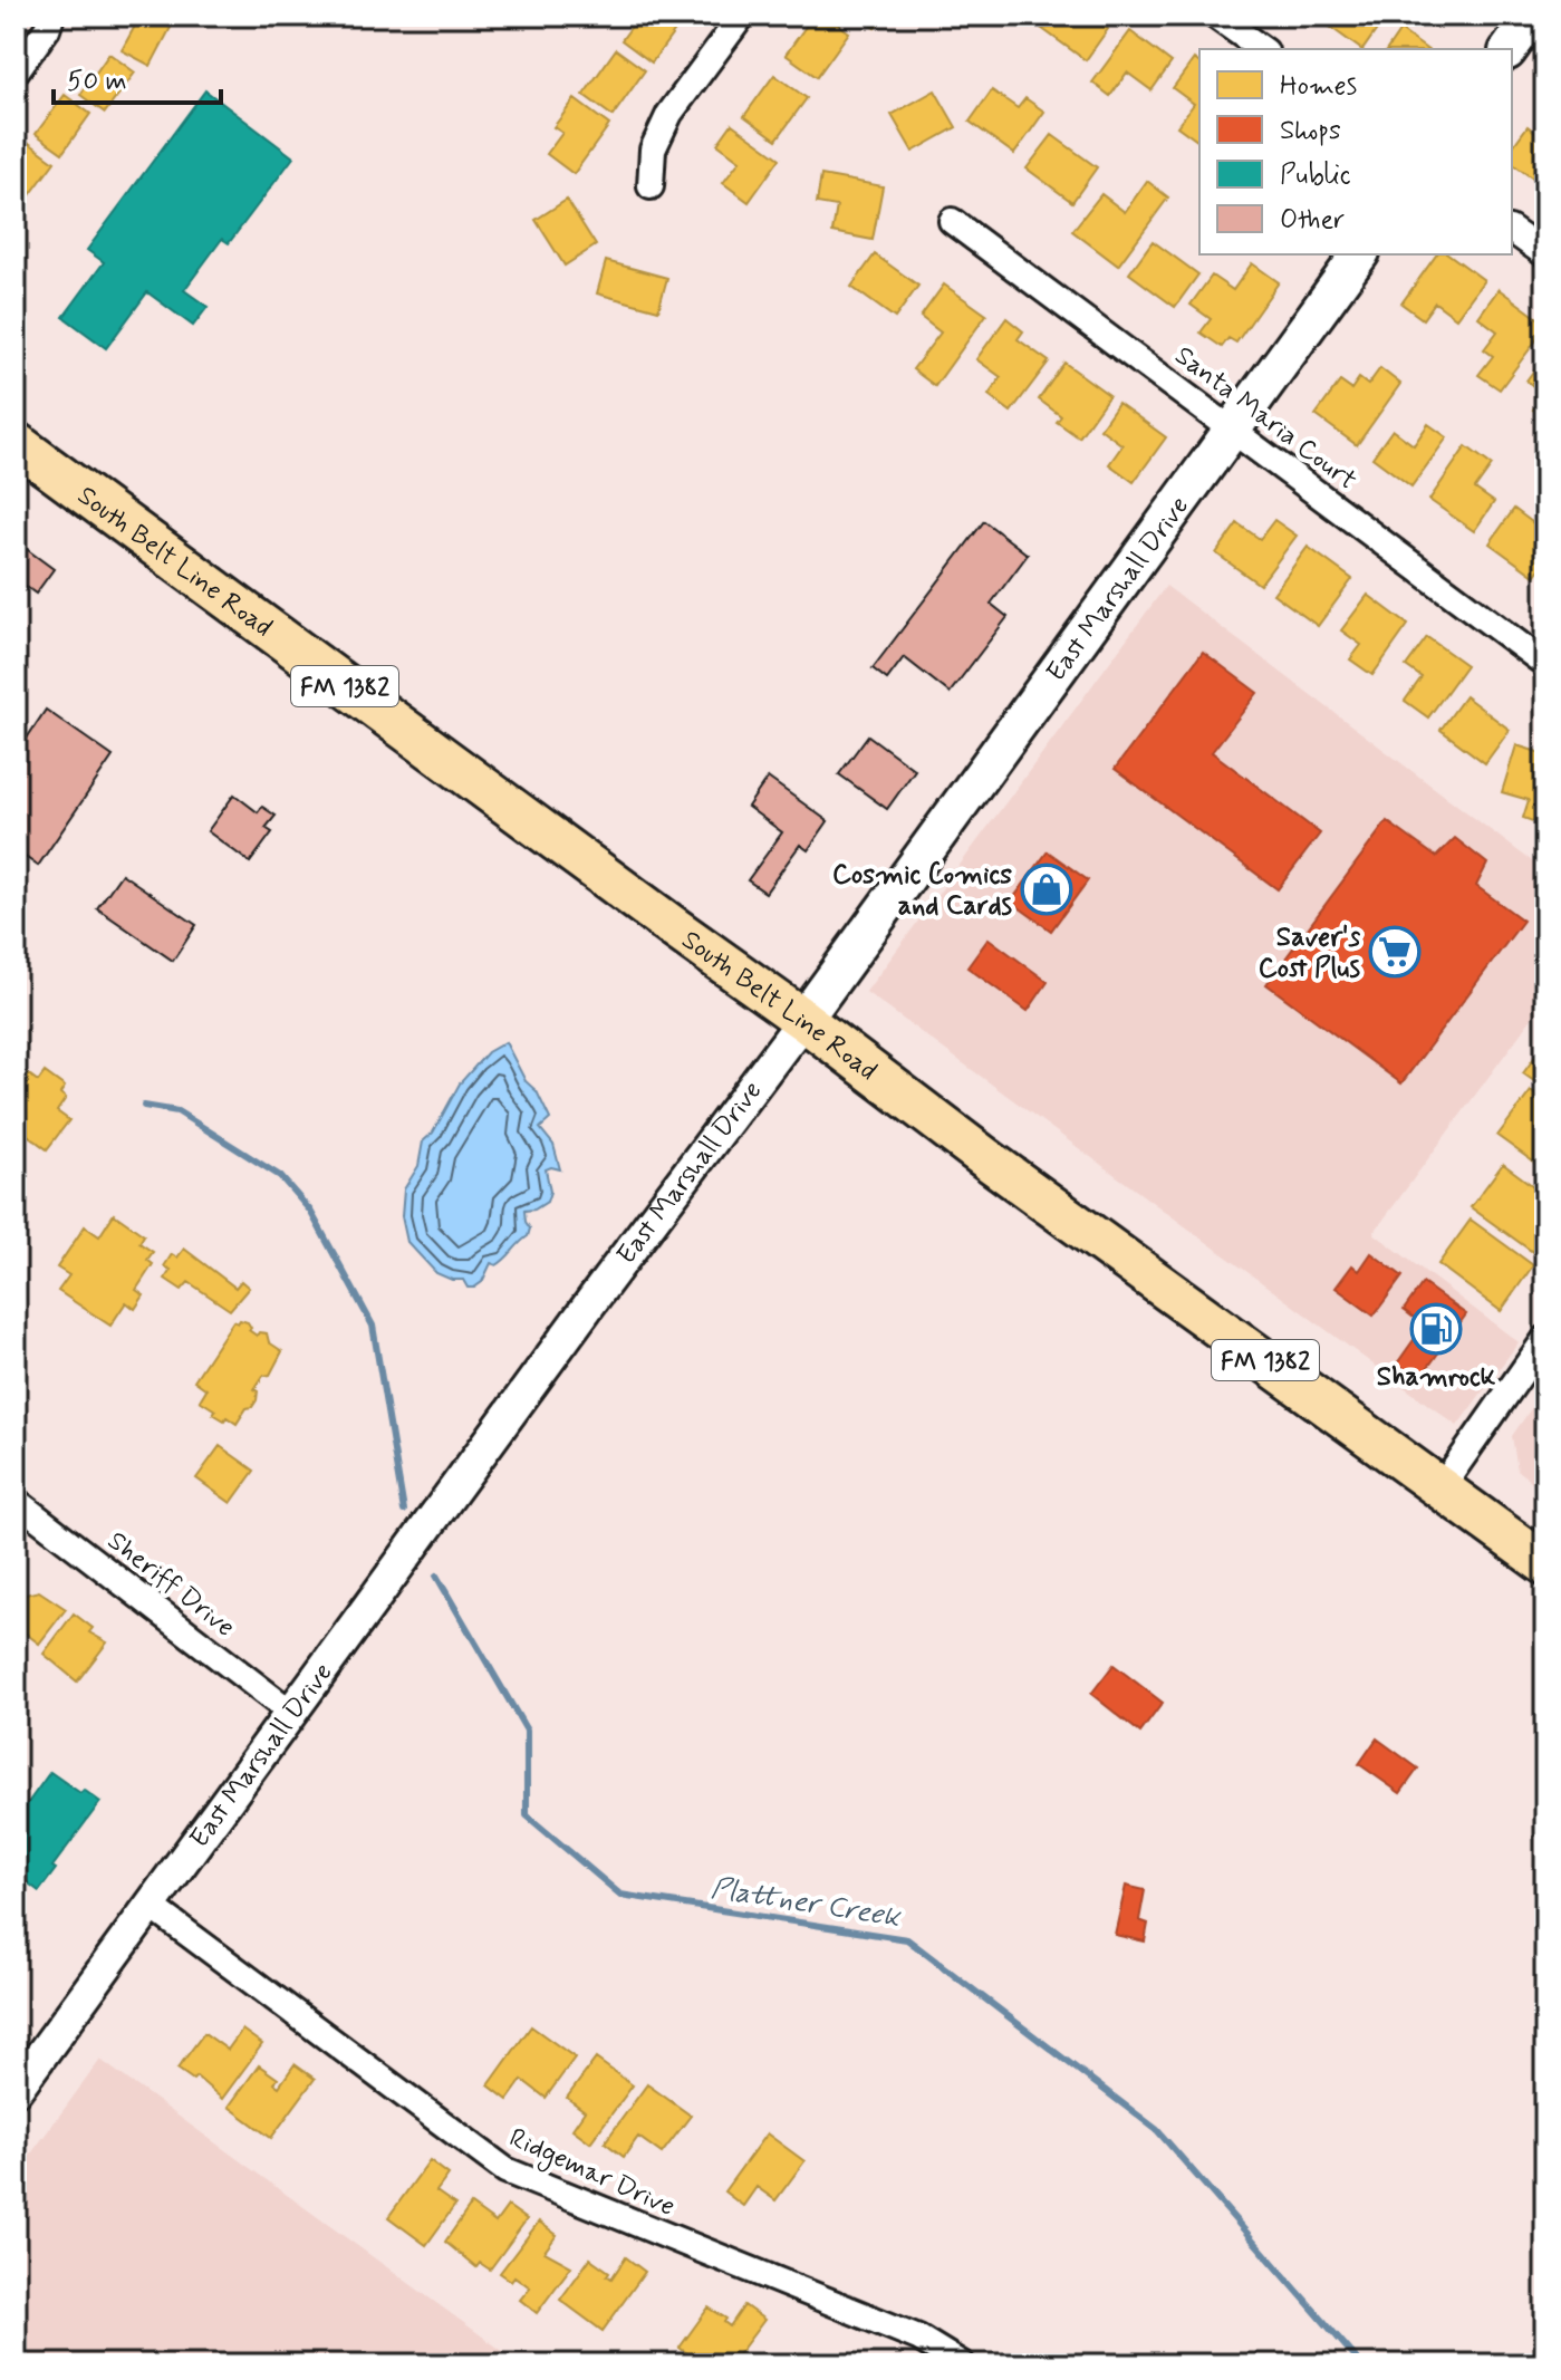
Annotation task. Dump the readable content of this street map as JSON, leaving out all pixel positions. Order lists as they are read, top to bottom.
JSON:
{
  "streets": {
    "main road": ["South Belt Line Road", "East Marshall Drive", "FM 1382"],
    "street": ["Santa Maria Court", "Sheriff Drive", "Ridgemar Drive"]
  },
  "crossings": [
    ["Santa Maria Court", "East Marshall Drive"],
    ["South Belt Line Road", "East Marshall Drive"],
    ["East Marshall Drive", "Sheriff Drive"],
    ["East Marshall Drive", "Ridgemar Drive"]
  ],
  "water": ["Plattner Creek"],
  "places": {
    "shop": ["Cosmic Comics and Cards"],
    "supermarket": ["Saver's Cost Plus"],
    "fuel station": ["Shamrock"]
  },
  "legend": [
    "Homes",
    "Shops",
    "Public",
    "Other"
  ],
  "scale_bar": "50 m"
}
